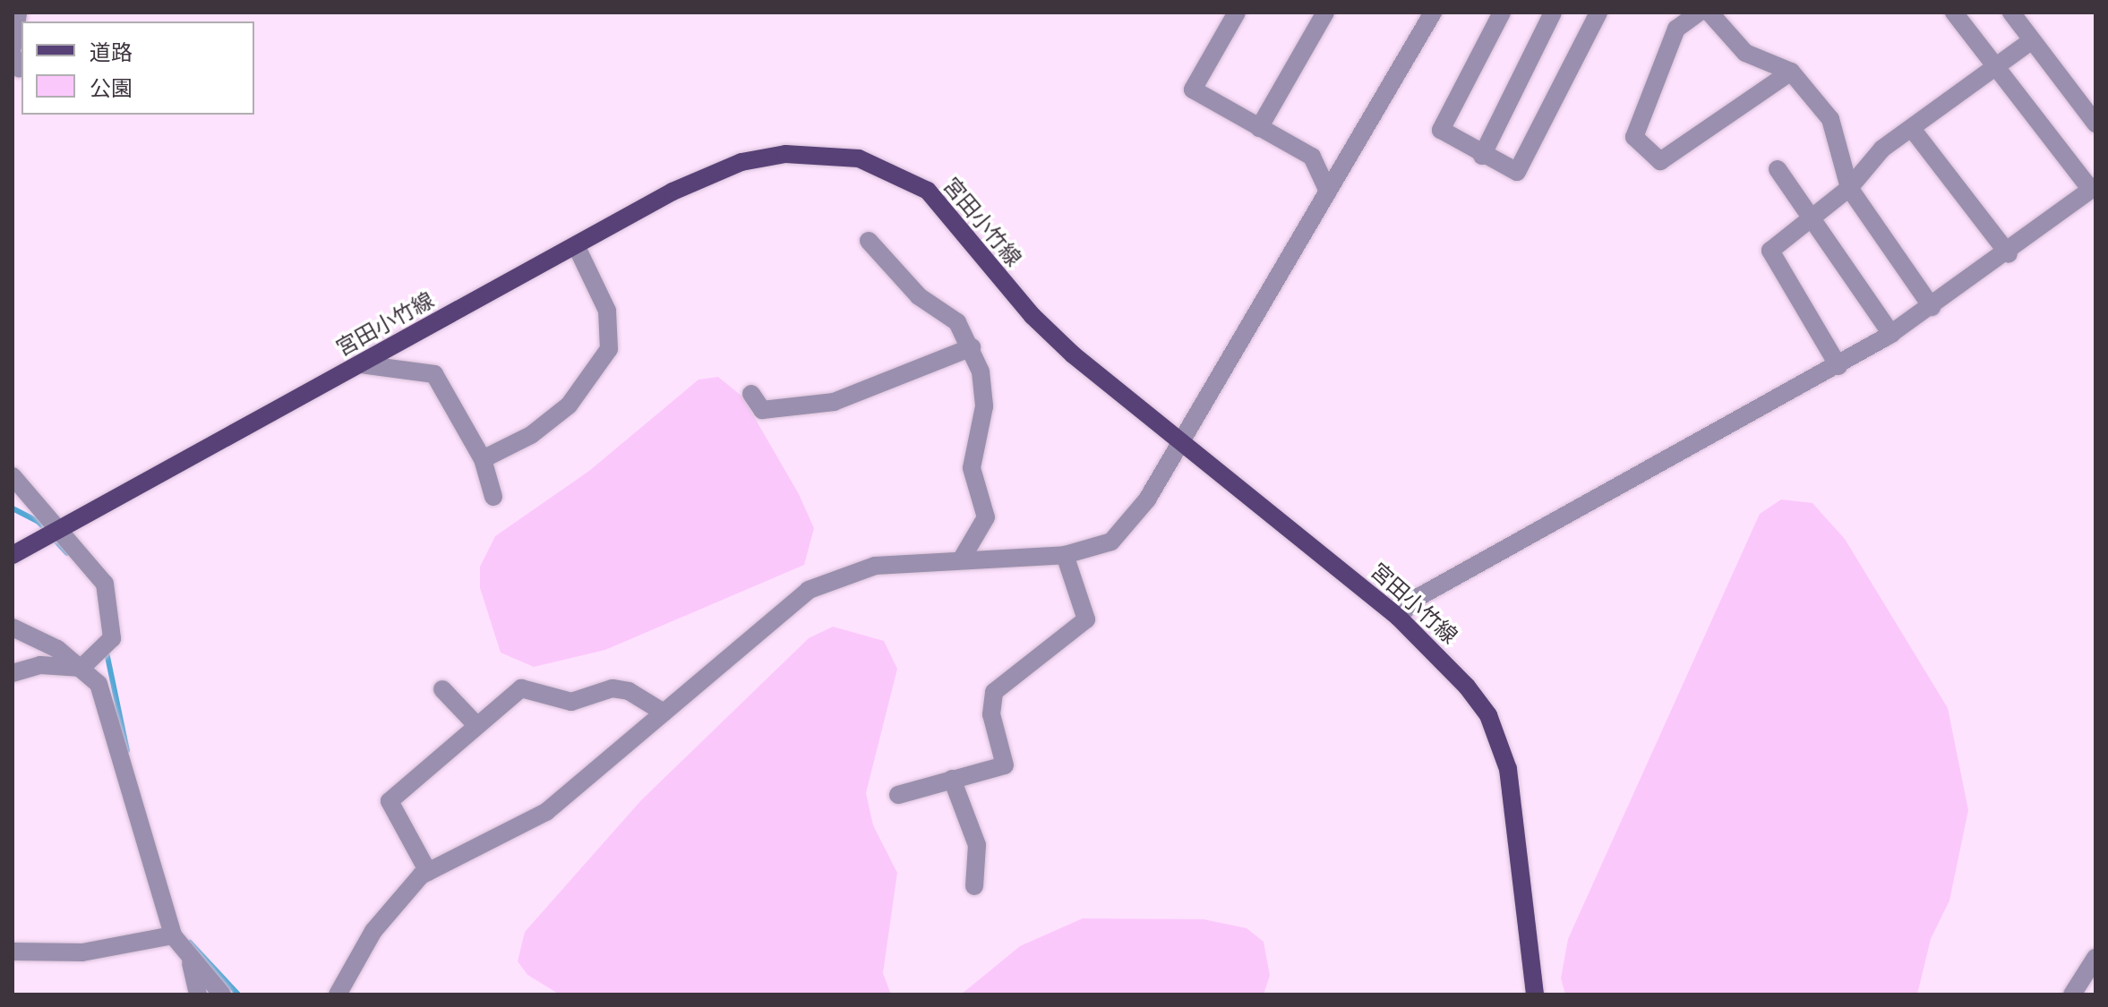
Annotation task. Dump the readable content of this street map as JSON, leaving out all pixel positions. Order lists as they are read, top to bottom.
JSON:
{
  "streets": {
    "main road": ["宮田小竹線"]
  },
  "legend": ["道路", "公園"]
}
